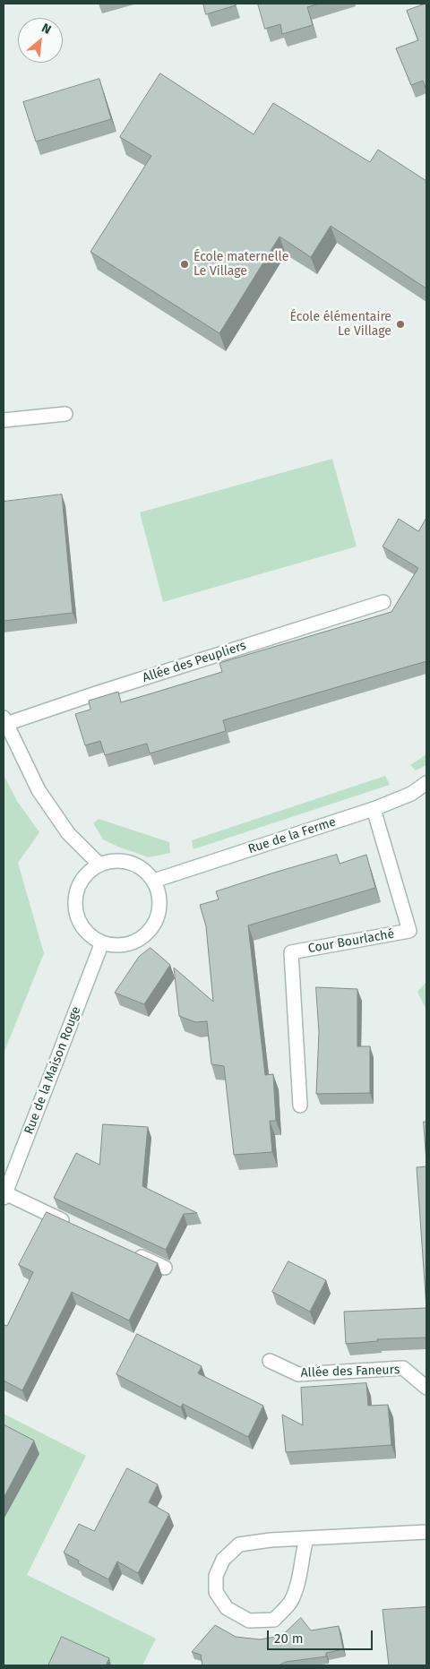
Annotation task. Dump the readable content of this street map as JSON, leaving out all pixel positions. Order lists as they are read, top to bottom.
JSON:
{
  "streets": {
    "street": [
      "Allée des Peupliers",
      "Rue de la Ferme",
      "Cour Bourlaché",
      "Rue de la Maison Rouge",
      "Allée des Faneurs"
    ]
  },
  "crossings": [
    ["Rue de la Ferme", "Cour Bourlaché"],
    ["Rue de la Ferme", "Rue de la Maison Rouge"]
  ],
  "places": ["École maternelle Le Village", "École élémentaire Le Village"],
  "scale_bar": "20 m",
  "north": "top right"
}
